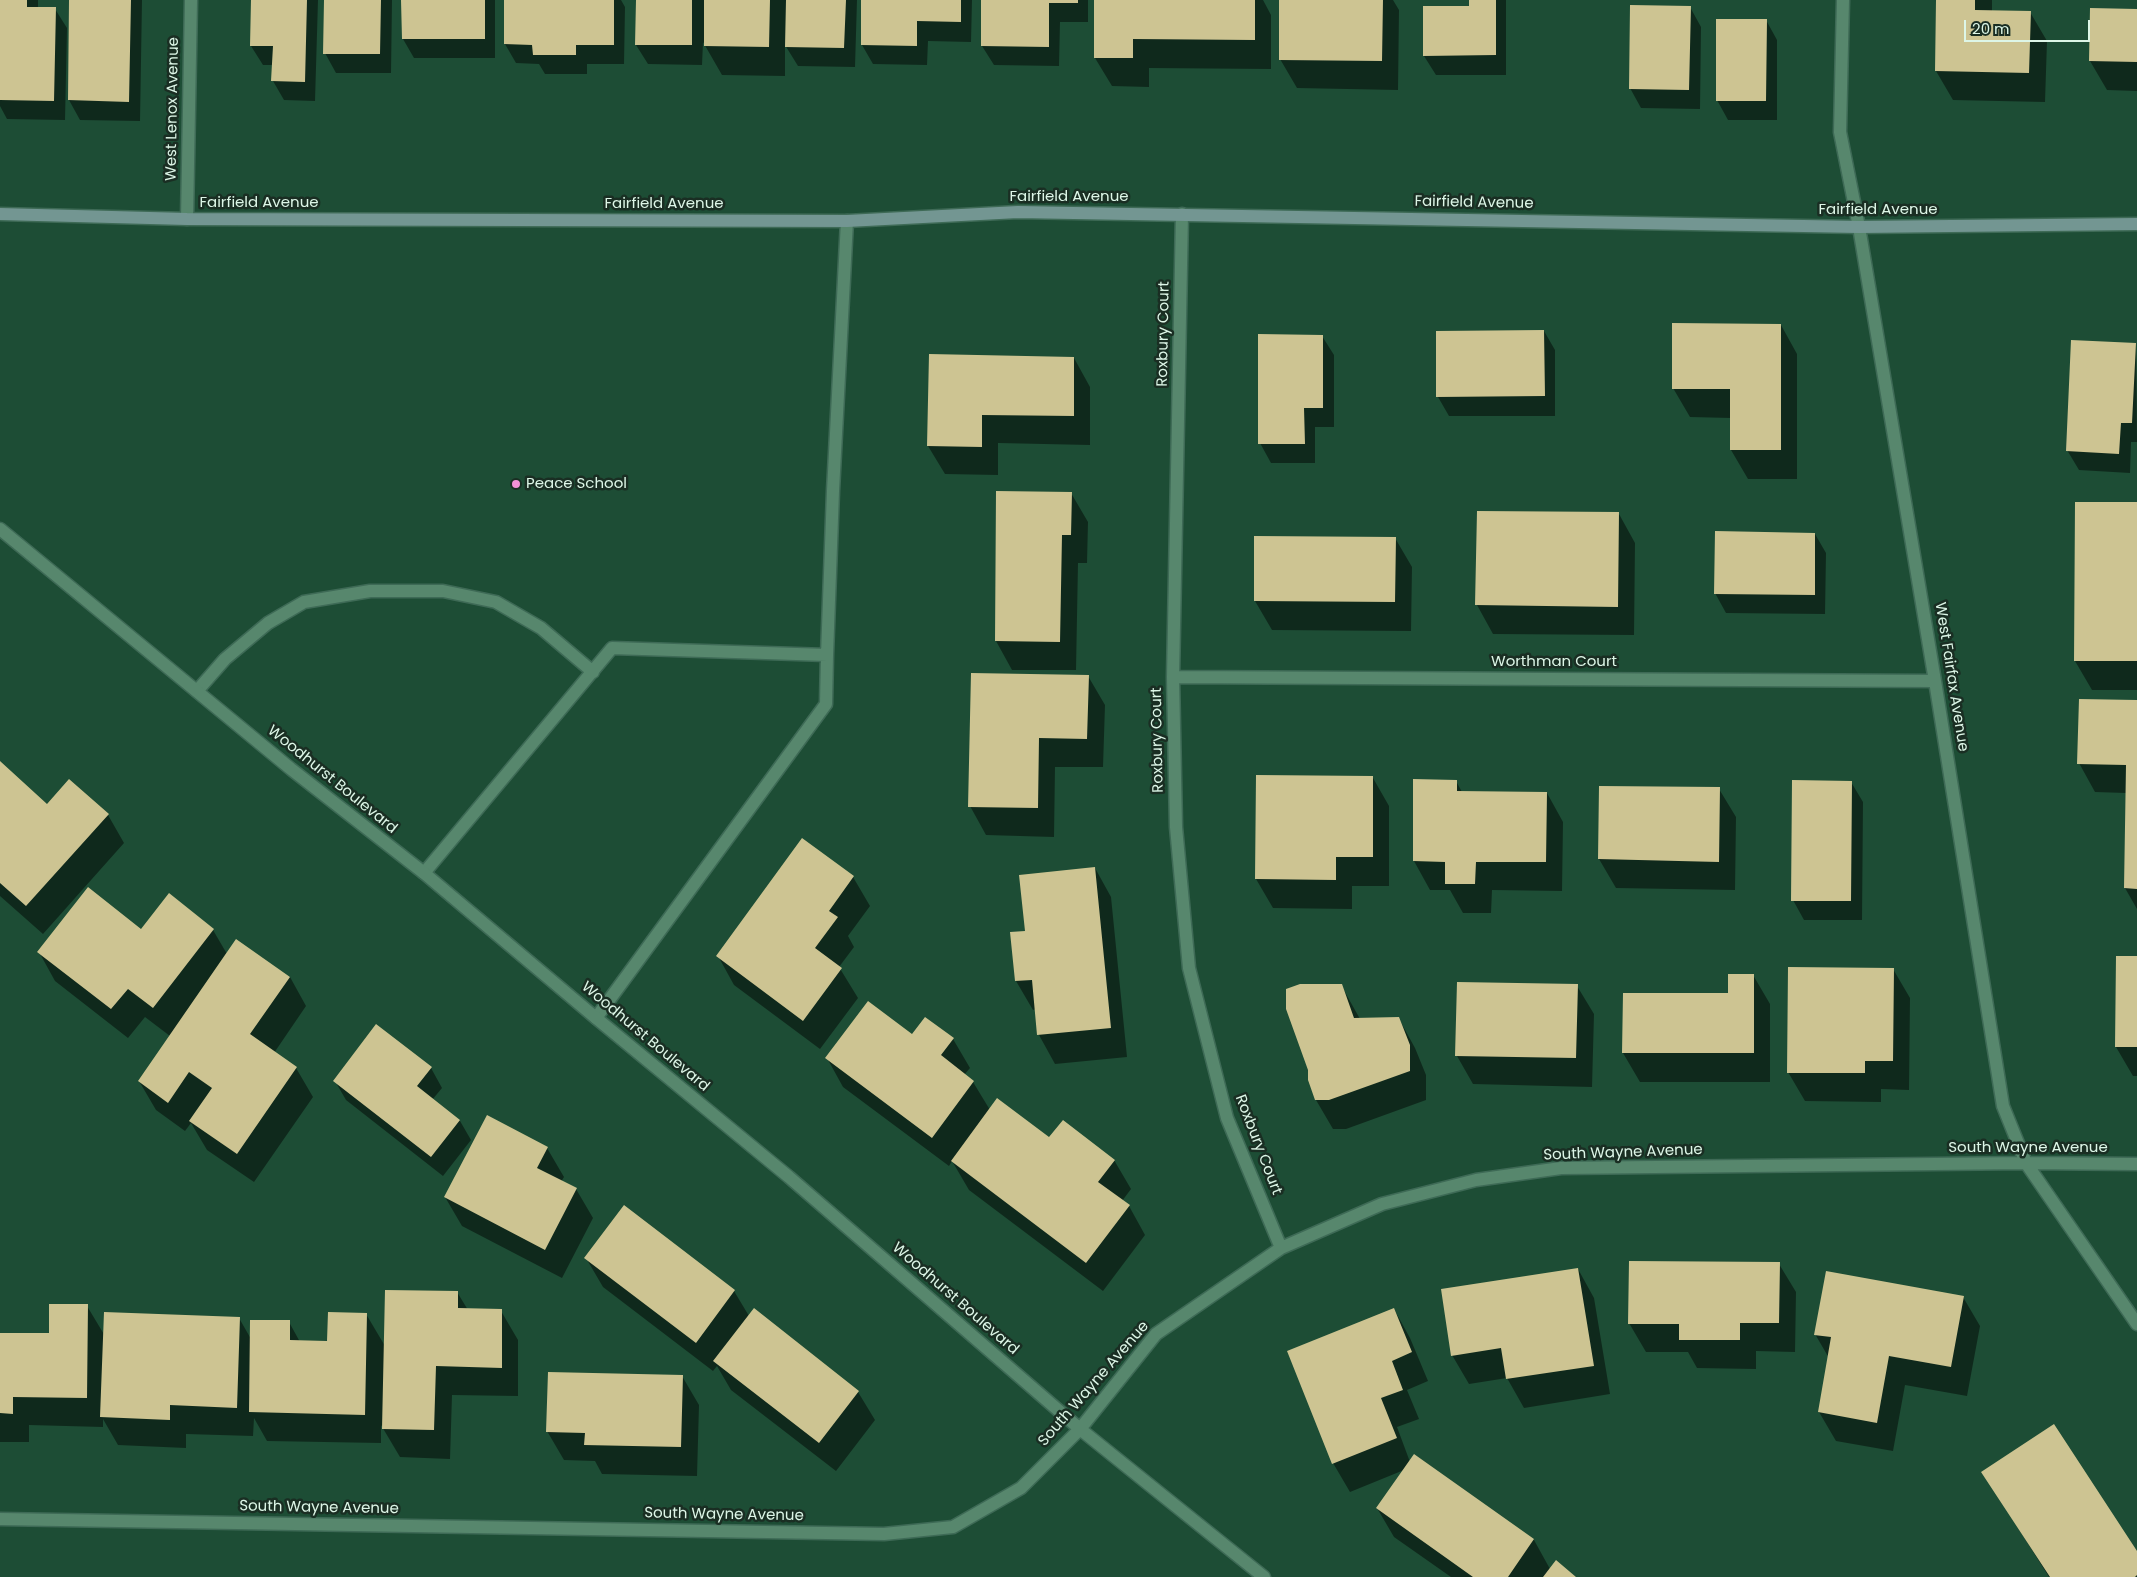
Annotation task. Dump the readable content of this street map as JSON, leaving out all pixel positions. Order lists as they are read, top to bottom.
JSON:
{
  "streets": {
    "main road": ["Fairfield Avenue"],
    "street": [
      "West Lenox Avenue",
      "Roxbury Court",
      "Worthman Court",
      "West Fairfax Avenue",
      "Woodhurst Boulevard",
      "South Wayne Avenue"
    ]
  },
  "crossings": [
    ["West Lenox Avenue", "Fairfield Avenue"],
    ["Fairfield Avenue", "Roxbury Court"],
    ["Fairfield Avenue", "West Fairfax Avenue"],
    ["Roxbury Court", "Worthman Court"],
    ["Roxbury Court", "South Wayne Avenue"],
    ["Worthman Court", "West Fairfax Avenue"],
    ["West Fairfax Avenue", "South Wayne Avenue"],
    ["Woodhurst Boulevard", "South Wayne Avenue"]
  ],
  "places": ["Peace School"],
  "scale_bar": "20 m"
}
